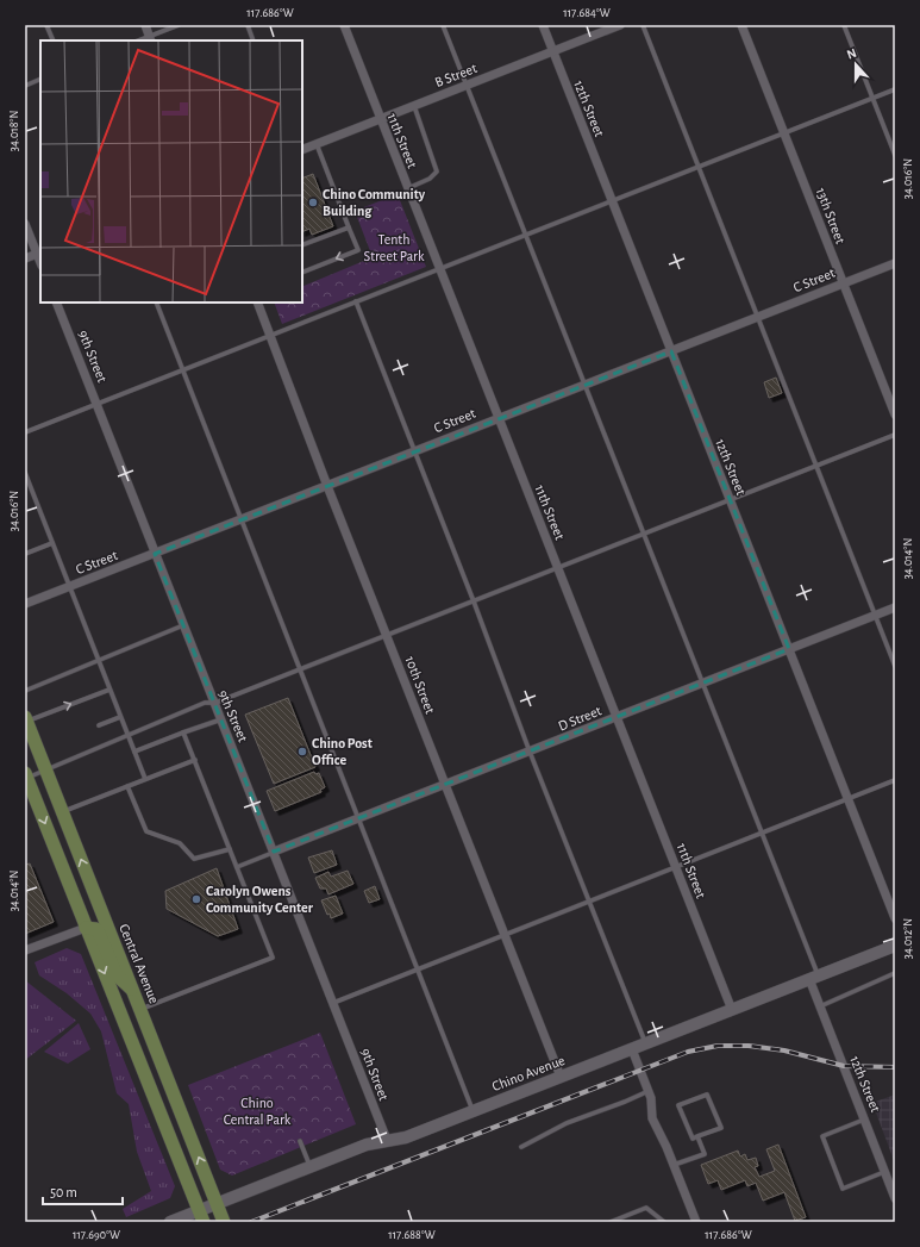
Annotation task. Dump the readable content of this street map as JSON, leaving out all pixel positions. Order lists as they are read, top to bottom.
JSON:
{
  "streets": {
    "main road": ["Central Avenue", "Chino Avenue"],
    "street": [
      "B Street",
      "12th Street",
      "11th Street",
      "13th Street",
      "C Street",
      "9th Street",
      "10th Street",
      "D Street"
    ]
  },
  "crossings": [
    ["B Street", "12th Street"],
    ["B Street", "11th Street"],
    ["12th Street", "C Street"],
    ["12th Street", "D Street"],
    ["12th Street", "Chino Avenue"],
    ["11th Street", "C Street"],
    ["11th Street", "D Street"],
    ["11th Street", "Chino Avenue"],
    ["13th Street", "C Street"],
    ["C Street", "9th Street"],
    ["C Street", "10th Street"],
    ["9th Street", "D Street"],
    ["9th Street", "Chino Avenue"],
    ["10th Street", "D Street"],
    ["10th Street", "Chino Avenue"],
    ["Central Avenue", "Chino Avenue"]
  ],
  "parks": ["Tenth Street Park", "Chino Central Park"],
  "places": ["Chino Community Building", "Chino Post Office", "Carolyn Owens Community Center"],
  "scale_bar": "50 m",
  "north": "top",
  "coordinates": [
    "117.686°W",
    "117.684°W",
    "34.018°N",
    "34.016°N",
    "34.014°N",
    "34.012°N",
    "117.690°W",
    "117.688°W"
  ]
}
